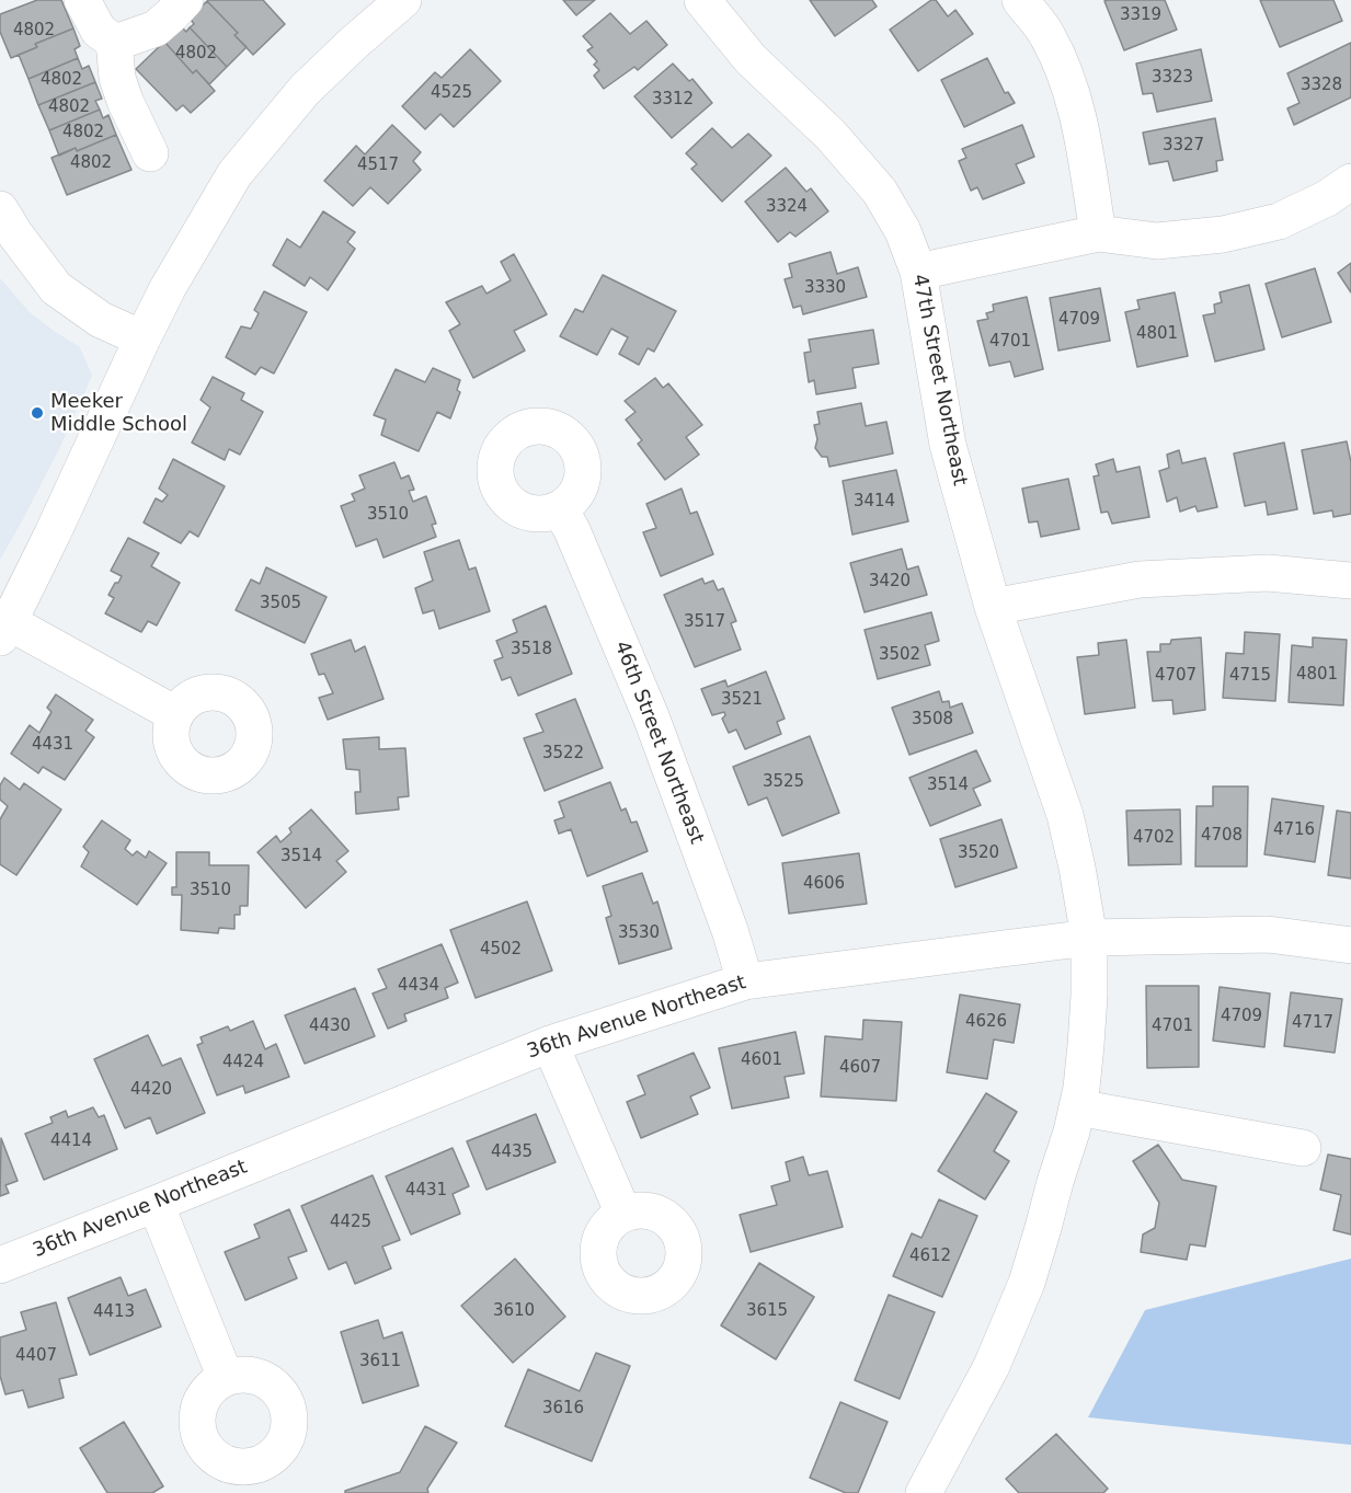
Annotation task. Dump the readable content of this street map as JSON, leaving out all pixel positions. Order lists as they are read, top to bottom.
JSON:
{
  "streets": {
    "street": ["47th Street Northeast", "46th Street Northeast", "36th Avenue Northeast"]
  },
  "crossings": [
    ["47th Street Northeast", "36th Avenue Northeast"],
    ["46th Street Northeast", "36th Avenue Northeast"]
  ],
  "places": ["Meeker Middle School"],
  "house_numbers": [
    "3319",
    "4802",
    "4802",
    "3323",
    "4802",
    "3328",
    "4525",
    "3312",
    "4802",
    "4802",
    "3327",
    "4802",
    "4517",
    "3324",
    "3330",
    "4709",
    "4801",
    "4701",
    "3414",
    "3510",
    "3420",
    "3505",
    "3517",
    "3518",
    "3502",
    "4801",
    "4707",
    "4715",
    "3521",
    "3508",
    "4431",
    "3522",
    "3525",
    "3514",
    "4716",
    "4708",
    "4702",
    "3520",
    "3514",
    "4606",
    "3510",
    "3530",
    "4502",
    "4434",
    "4709",
    "4626",
    "4717",
    "4430",
    "4701",
    "4601",
    "4424",
    "4607",
    "4420",
    "4414",
    "4435",
    "4431",
    "4425",
    "4612",
    "3610",
    "3615",
    "4413",
    "4407",
    "3611",
    "3616"
  ]
}
